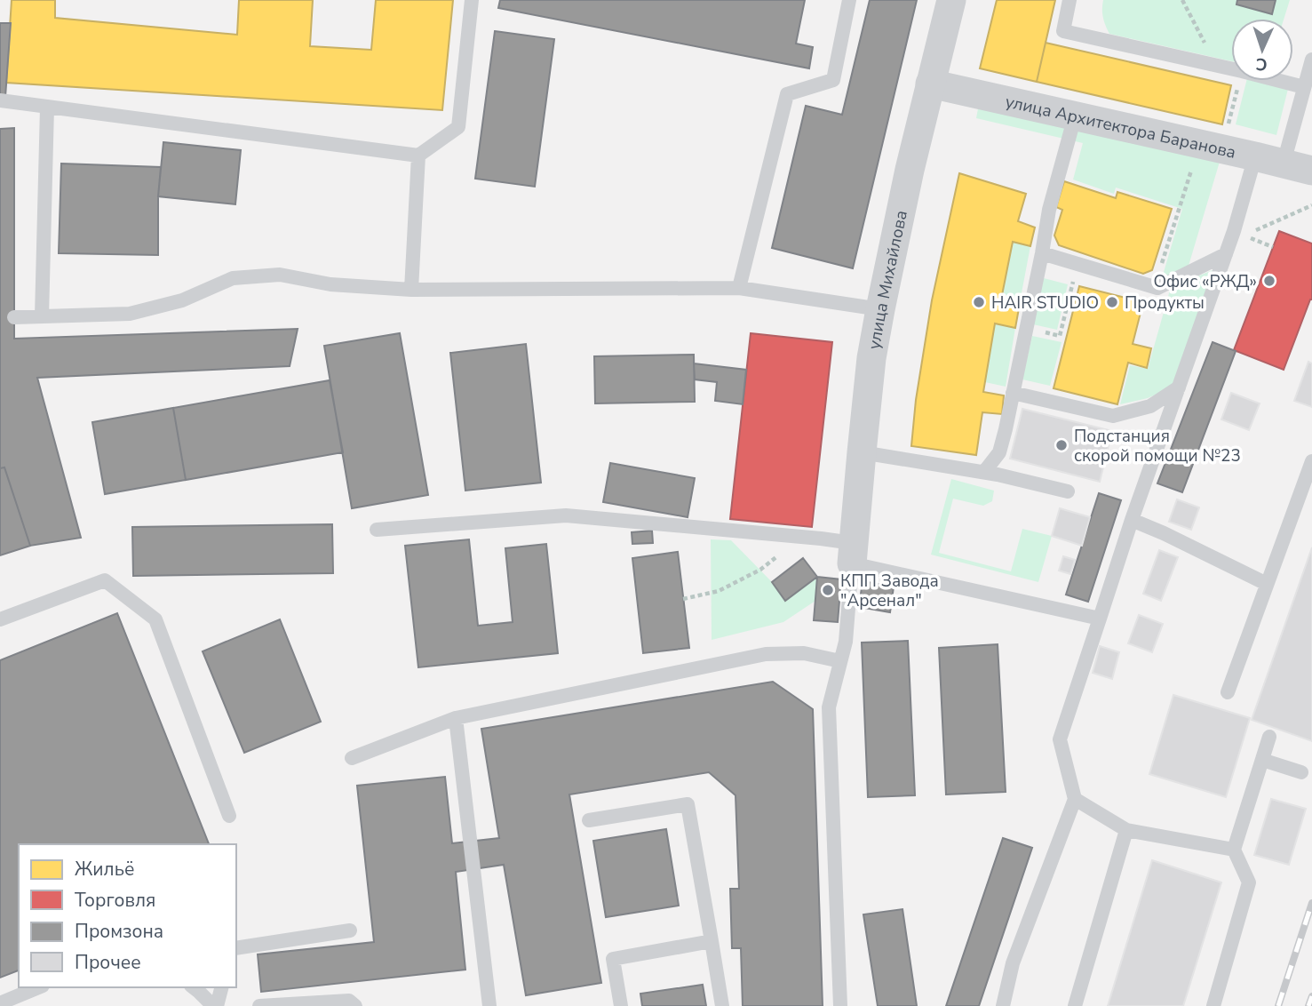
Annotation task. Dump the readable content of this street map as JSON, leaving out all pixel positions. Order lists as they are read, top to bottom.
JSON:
{
  "streets": {
    "street": ["улица Архитектора Баранова", "улица Михайлова"]
  },
  "crossings": [
    ["улица Архитектора Баранова", "улица Михайлова"]
  ],
  "places": [
    "Офис «РЖД»",
    "HAIR STUDIO",
    "Продукты",
    "Подстанция скорой помощи №23",
    "КПП Завода \"Арсенал\""
  ],
  "legend": [
    "Жильё",
    "Торговля",
    "Промзона",
    "Прочее"
  ],
  "north": "bottom"
}
